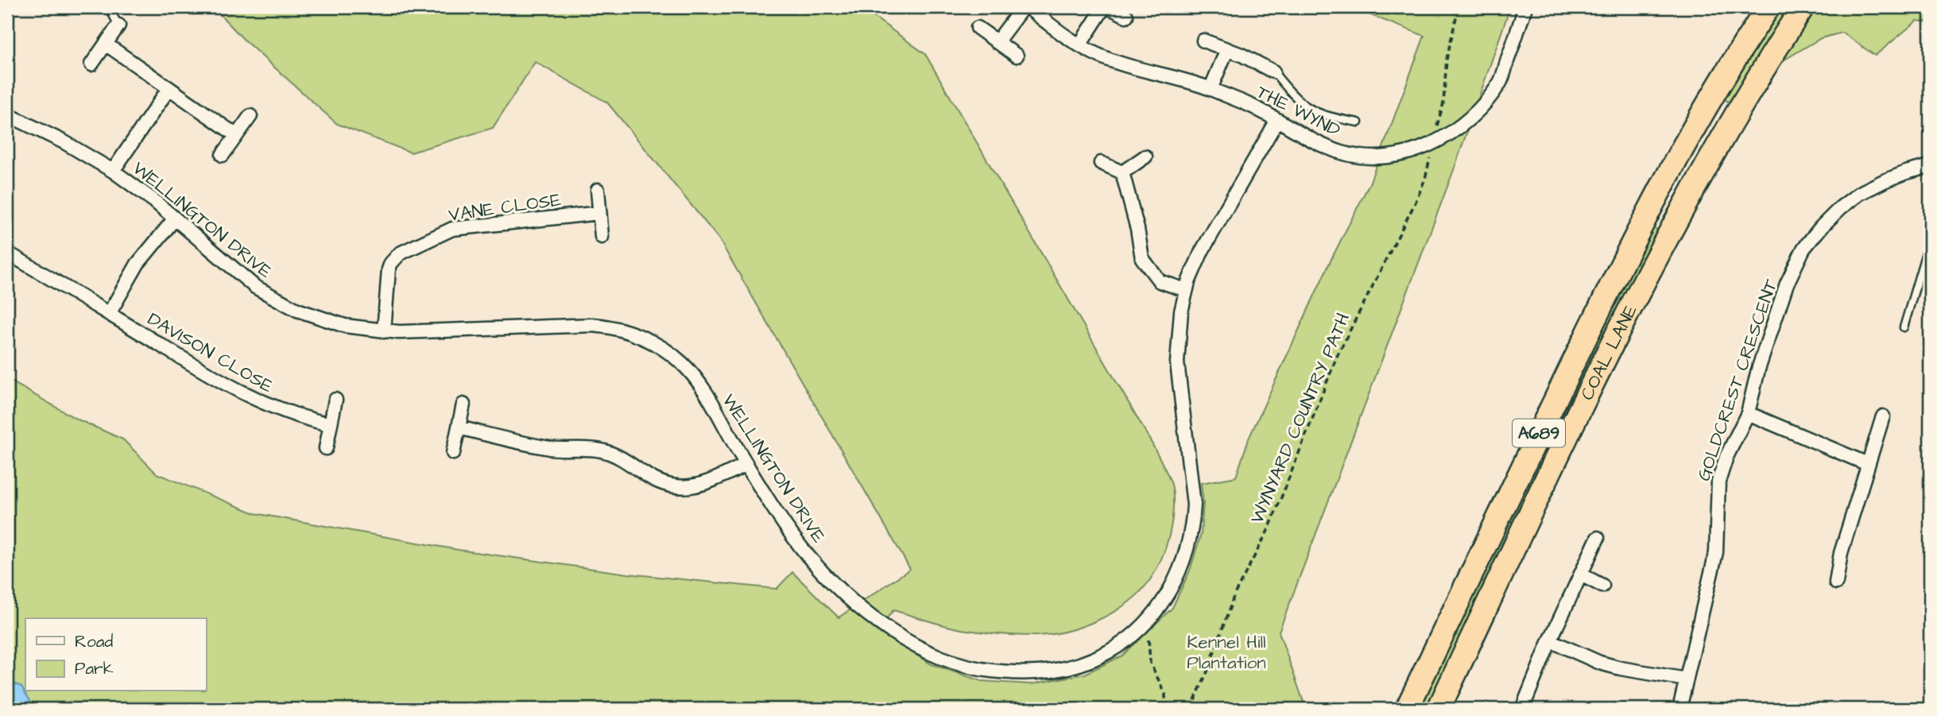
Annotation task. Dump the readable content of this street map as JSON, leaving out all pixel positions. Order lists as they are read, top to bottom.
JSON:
{
  "streets": {
    "highway": ["COAL LANE", "A689"],
    "street": [
      "THE WYND",
      "VANE CLOSE",
      "WELLINGTON DRIVE",
      "DAVISON CLOSE",
      "GOLDCREST CRESCENT"
    ],
    "path": ["WYNYARD COUNTRY PATH"]
  },
  "crossings": [
    ["THE WYND", "WELLINGTON DRIVE"],
    ["THE WYND", "WYNYARD COUNTRY PATH"],
    ["VANE CLOSE", "WELLINGTON DRIVE"]
  ],
  "parks": ["Kennel Hill Plantation"],
  "legend": ["Road", "Park"]
}
